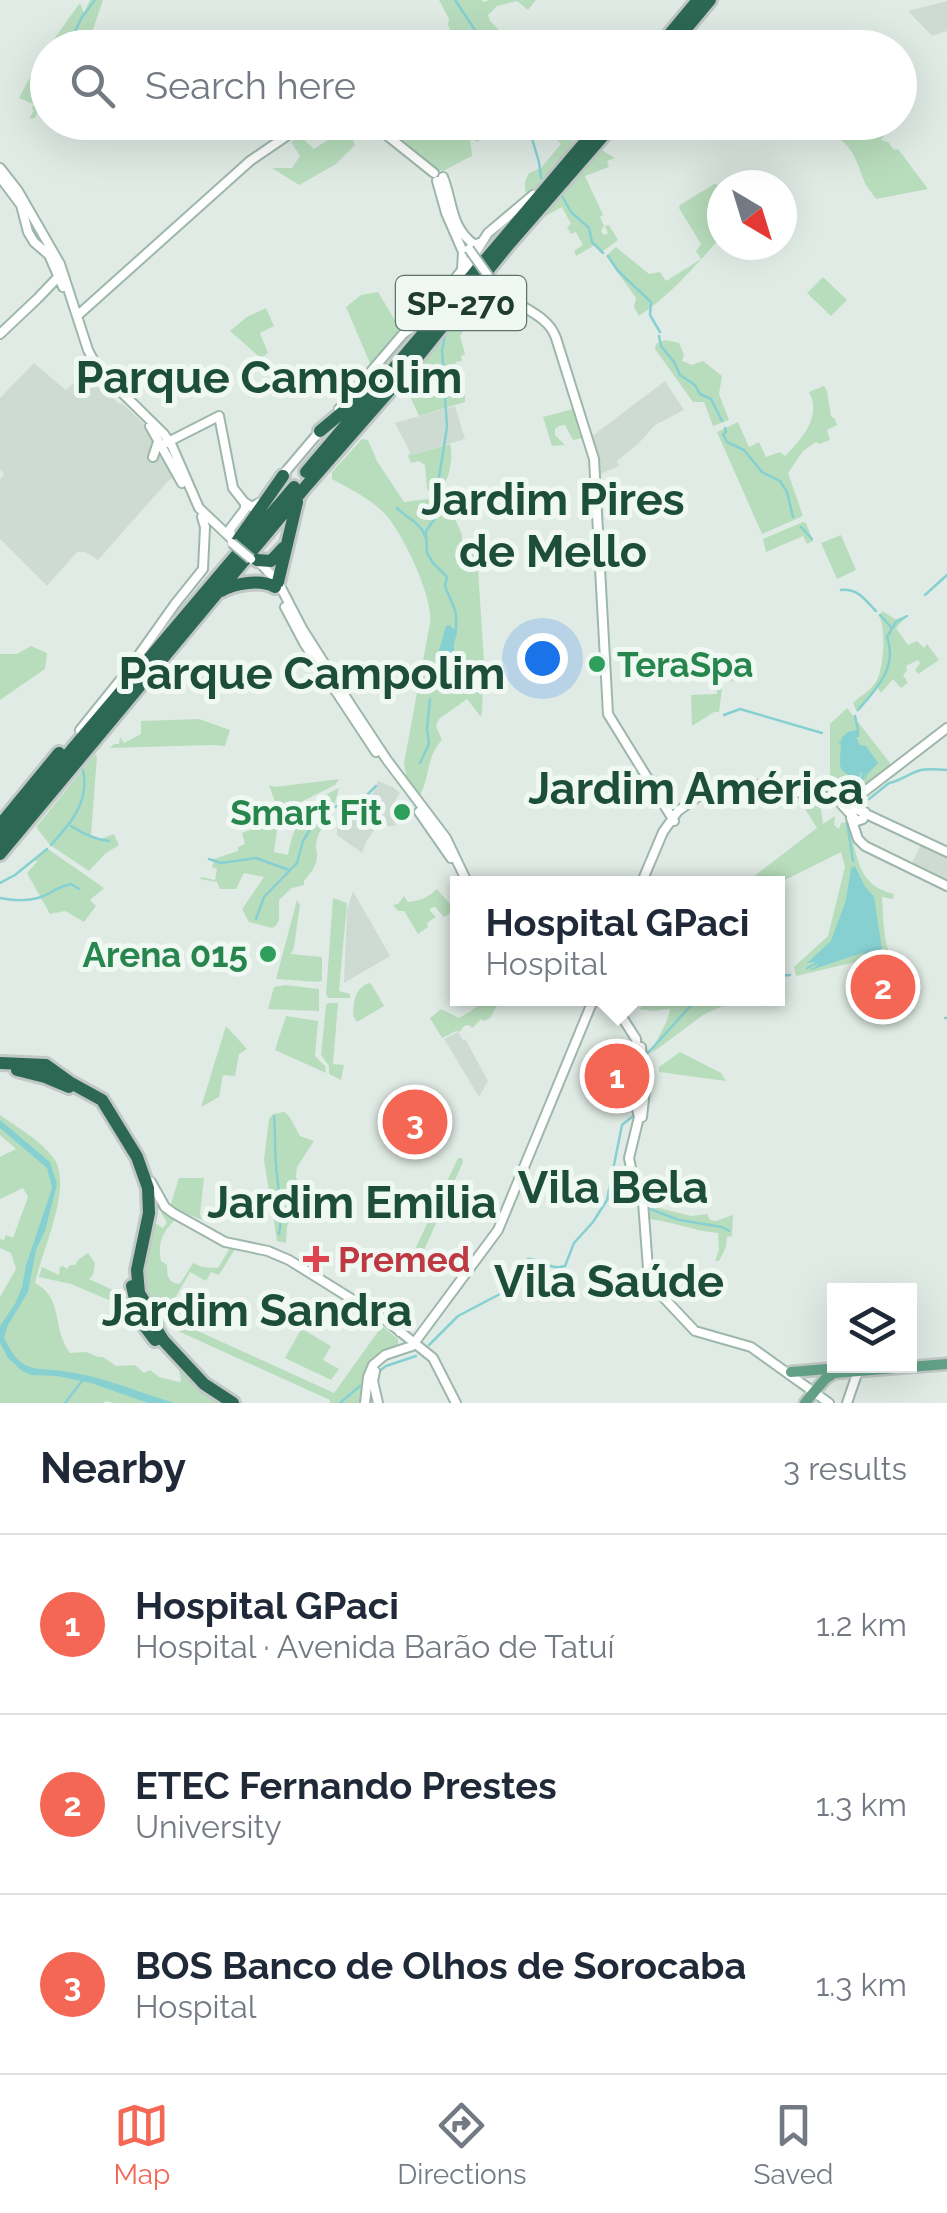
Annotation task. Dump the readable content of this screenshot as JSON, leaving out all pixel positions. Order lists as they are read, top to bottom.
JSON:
{
  "streets": {
    "highway": ["SP-270"]
  },
  "districts": [
    "Parque Campolim",
    "Jardim Pires de Mello",
    "Parque Campolim",
    "Jardim América",
    "Vila Bela",
    "Jardim Emilia",
    "Vila Saúde",
    "Jardim Sandra"
  ],
  "places": {
    "other": ["TeraSpa", "Smart Fit", "Arena 015"],
    "health": ["Premed"]
  },
  "north": "bottom right",
  "page": {
    "search": "Search here",
    "popup": ["Hospital GPaci", "Hospital"],
    "pins": ["2", "1", "3"],
    "heading": ["Nearby", "3 results"],
    "list": [
      {
        "mark": "1",
        "name": "Hospital GPaci",
        "note": "Hospital · Avenida Barão de Tatuí",
        "value": "1.2 km"
      },
      {
        "mark": "2",
        "name": "ETEC Fernando Prestes",
        "note": "University",
        "value": "1.3 km"
      },
      {
        "mark": "3",
        "name": "BOS Banco de Olhos de Sorocaba",
        "note": "Hospital",
        "value": "1.3 km"
      }
    ],
    "nav": ["Map", "Directions", "Saved"]
  }
}
